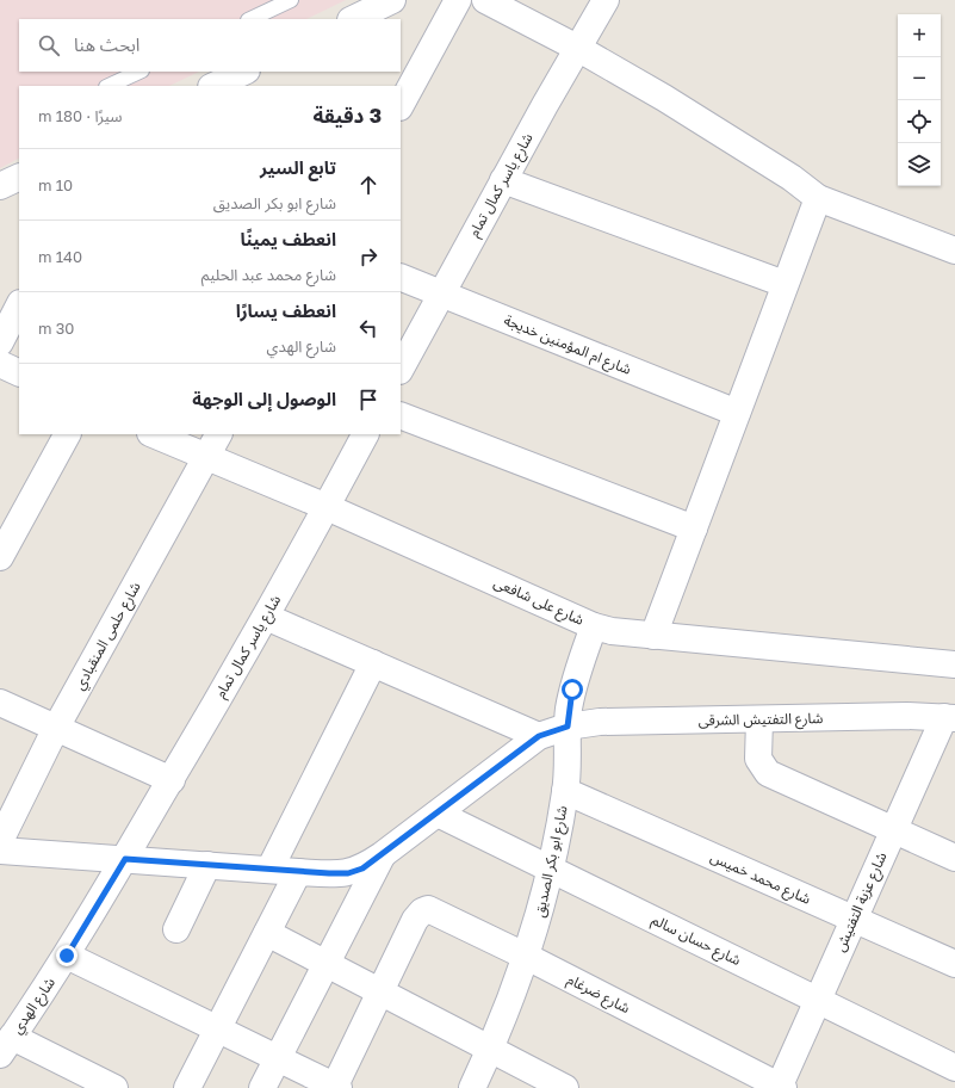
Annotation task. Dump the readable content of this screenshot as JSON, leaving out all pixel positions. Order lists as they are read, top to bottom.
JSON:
{
  "streets": {
    "street": [
      "شارع ياسر كمال تمام",
      "شارع ام المؤمنين خديجة",
      "شارع على شافعى",
      "شارع حلمى المنقبادي",
      "شارع التفتيش الشرقى",
      "شارع ابو بكر الصديق",
      "شارع محمد خميس",
      "شارع عزبة التفتيش",
      "شارع حسان سالم",
      "شارع ضرغام",
      "شارع الهدي"
    ]
  },
  "crossings": [
    ["شارع ياسر كمال تمام", "شارع ام المؤمنين خديجة"],
    ["شارع ياسر كمال تمام", "شارع على شافعى"],
    ["شارع ياسر كمال تمام", "شارع التفتيش الشرقى"],
    ["شارع ياسر كمال تمام", "شارع الهدي"],
    ["شارع على شافعى", "شارع حلمى المنقبادي"],
    ["شارع على شافعى", "شارع ابو بكر الصديق"],
    ["شارع التفتيش الشرقى", "شارع ابو بكر الصديق"],
    ["شارع التفتيش الشرقى", "شارع عزبة التفتيش"],
    ["شارع التفتيش الشرقى", "شارع حسان سالم"],
    ["شارع التفتيش الشرقى", "شارع الهدي"],
    ["شارع ابو بكر الصديق", "شارع محمد خميس"],
    ["شارع ابو بكر الصديق", "شارع حسان سالم"],
    ["شارع ابو بكر الصديق", "شارع ضرغام"],
    ["شارع محمد خميس", "شارع عزبة التفتيش"],
    ["شارع عزبة التفتيش", "شارع حسان سالم"],
    ["شارع عزبة التفتيش", "شارع ضرغام"]
  ],
  "page": {
    "map_buttons": ["+", "−"],
    "search": "ابحث هنا",
    "heading": ["3 دقيقة", "سيرًا · 180 m"],
    "list": [
      ["تابع السير", "شارع ابو بكر الصديق", "10 m"],
      ["انعطف يمينًا", "شارع محمد عبد الحليم", "140 m"],
      ["انعطف يسارًا", "شارع الهدي", "30 m"],
      "الوصول إلى الوجهة"
    ]
  }
}
